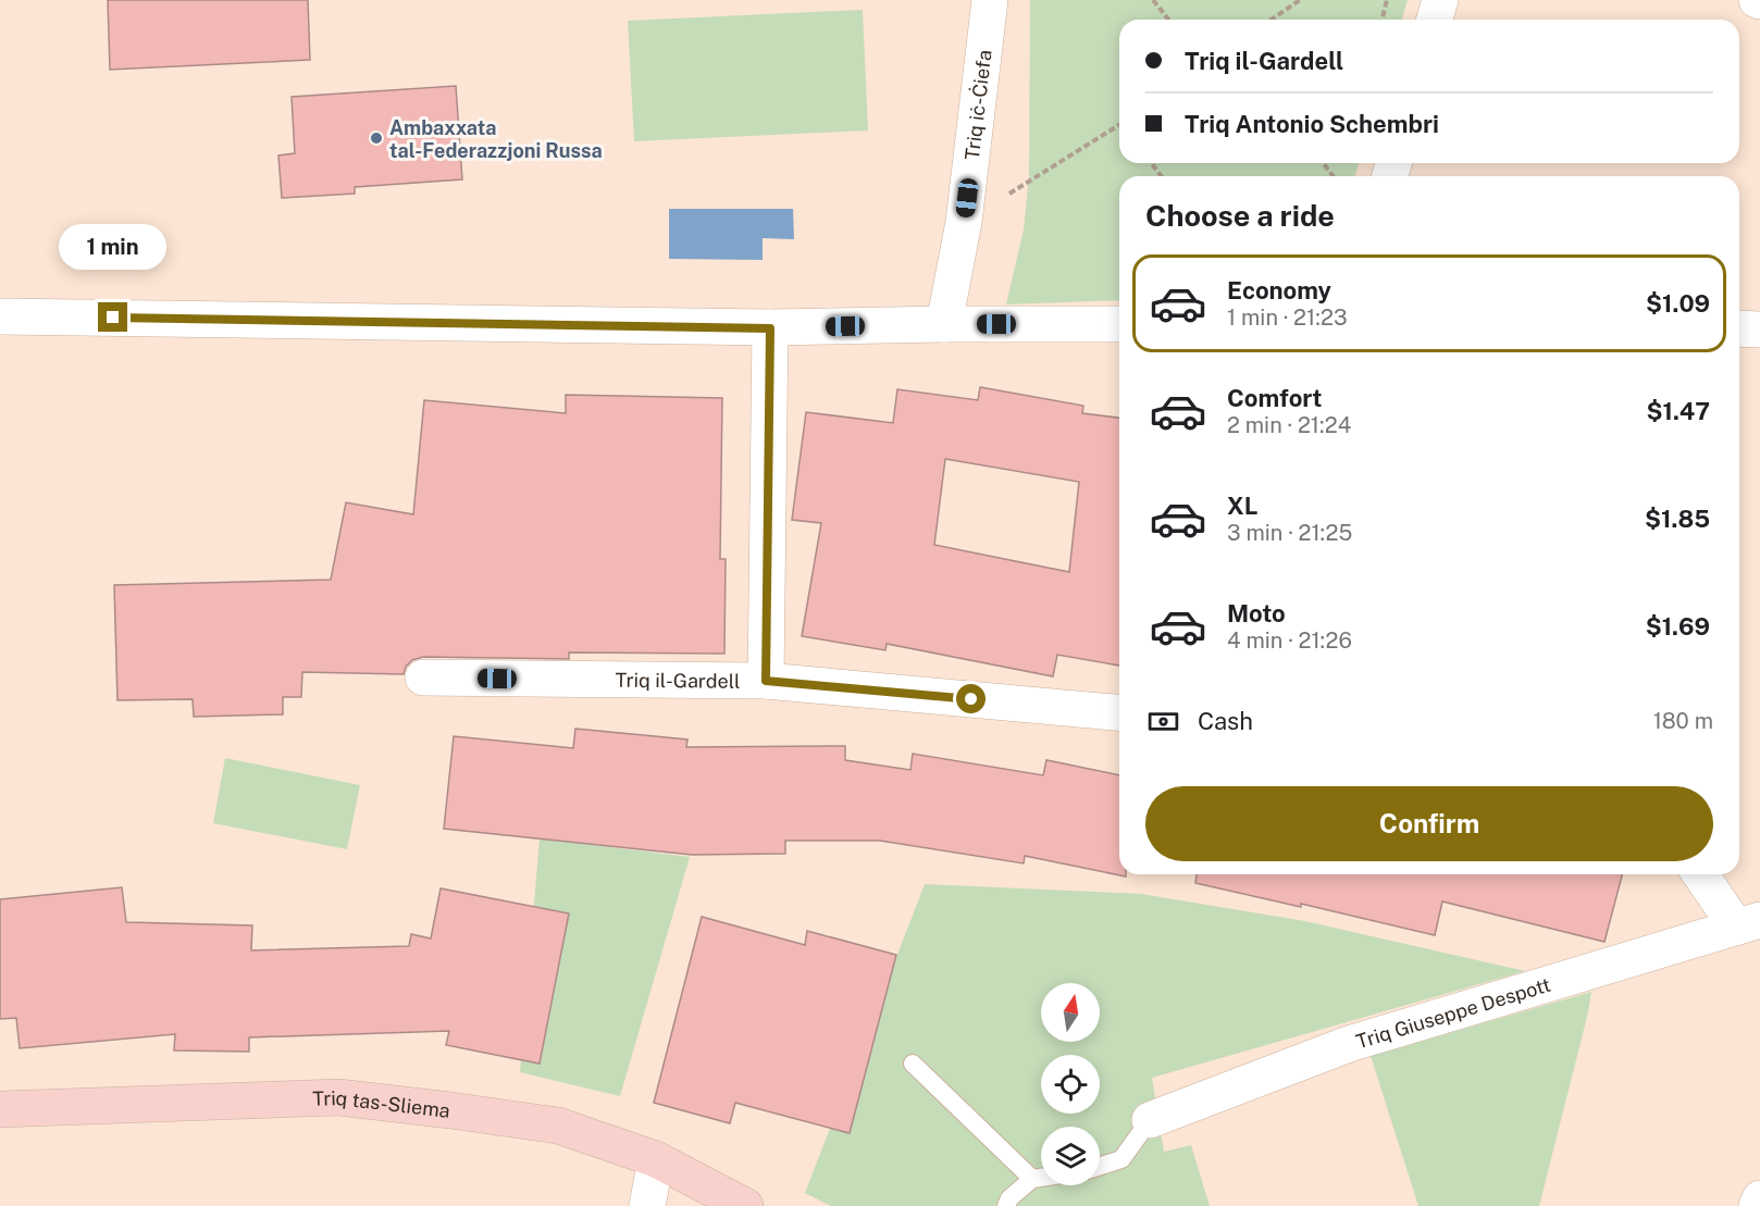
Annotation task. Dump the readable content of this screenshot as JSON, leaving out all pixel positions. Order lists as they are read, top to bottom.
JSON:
{
  "streets": {
    "main road": ["Triq tas-Sliema"],
    "street": ["Triq iċ-Ċiefa", "Triq il-Gardell", "Triq Giuseppe Despott"]
  },
  "places": ["Ambaxxata tal-Federazzjoni Russa"],
  "north": "top",
  "page": {
    "banner": ["Triq il-Gardell", "Triq Antonio Schembri"],
    "heading": "Choose a ride",
    "bubble": "1 min",
    "list": [
      {
        "name": "Economy",
        "note": "1 min · 21:23",
        "value": "$1.09"
      },
      {
        "name": "Comfort",
        "note": "2 min · 21:24",
        "value": "$1.47"
      },
      {
        "name": "XL",
        "note": "3 min · 21:25",
        "value": "$1.85"
      },
      {
        "name": "Moto",
        "note": "4 min · 21:26",
        "value": "$1.69"
      }
    ],
    "pay": ["Cash", "180 m"],
    "buttons": "Confirm"
  }
}
